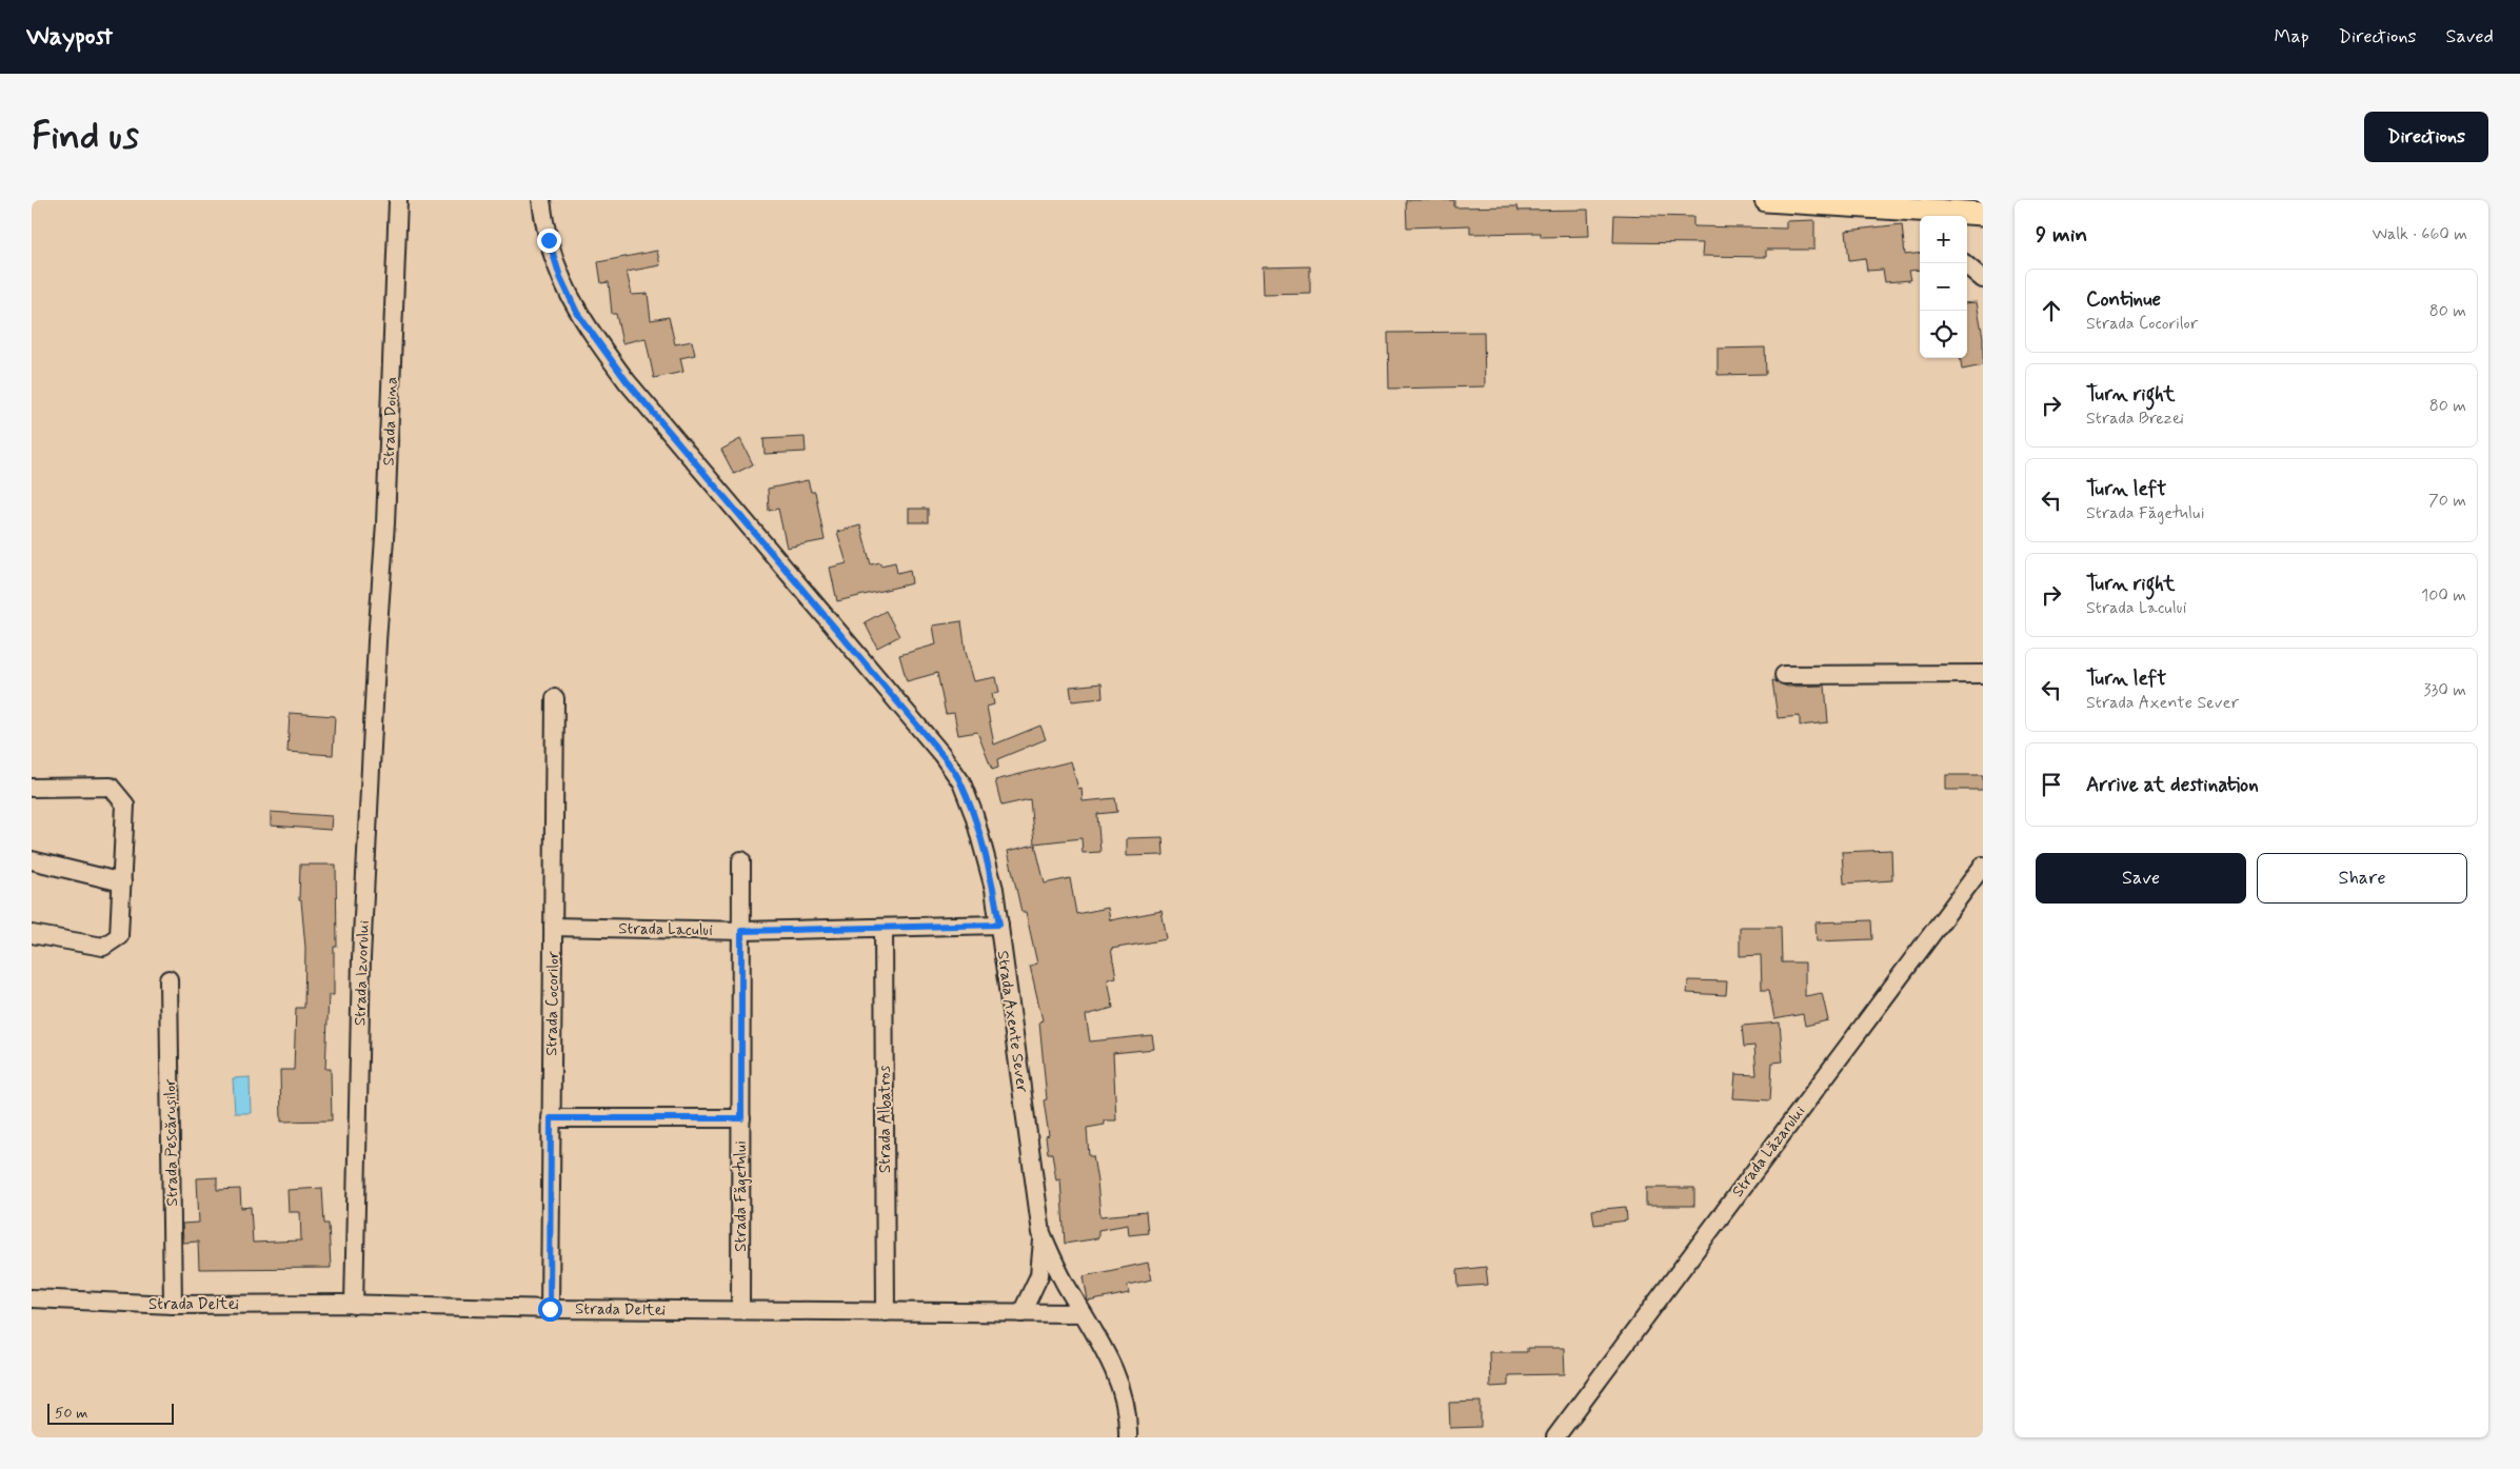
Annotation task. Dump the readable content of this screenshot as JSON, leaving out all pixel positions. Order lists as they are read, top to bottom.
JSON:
{
  "streets": {
    "street": [
      "Strada Doina",
      "Strada Lacului",
      "Strada Izvorului",
      "Strada Cocorilor",
      "Strada Axente Sever",
      "Strada Albatros",
      "Strada Pescărușilor",
      "Strada Lăzarului",
      "Strada Făgetului",
      "Strada Deltei"
    ]
  },
  "crossings": [
    ["Strada Doina", "Strada Izvorului"],
    ["Strada Lacului", "Strada Cocorilor"],
    ["Strada Lacului", "Strada Axente Sever"],
    ["Strada Lacului", "Strada Albatros"],
    ["Strada Lacului", "Strada Făgetului"],
    ["Strada Izvorului", "Strada Deltei"],
    ["Strada Cocorilor", "Strada Deltei"],
    ["Strada Axente Sever", "Strada Deltei"],
    ["Strada Albatros", "Strada Deltei"],
    ["Strada Pescărușilor", "Strada Deltei"],
    ["Strada Făgetului", "Strada Deltei"]
  ],
  "scale_bar": "50 m",
  "page": {
    "header": "Waypost",
    "nav": ["Map", "Directions", "Saved"],
    "buttons": [
      "Directions",
      ["Save", "Share"]
    ],
    "title": "Find us",
    "heading": ["9 min", "Walk · 660 m"],
    "map_buttons": ["+", "−"],
    "list": [
      ["Continue", "Strada Cocorilor", "80 m"],
      ["Turn right", "Strada Brezei", "80 m"],
      ["Turn left", "Strada Făgetului", "70 m"],
      ["Turn right", "Strada Lacului", "100 m"],
      ["Turn left", "Strada Axente Sever", "330 m"],
      "Arrive at destination"
    ],
    "scale": "50 m"
  }
}
